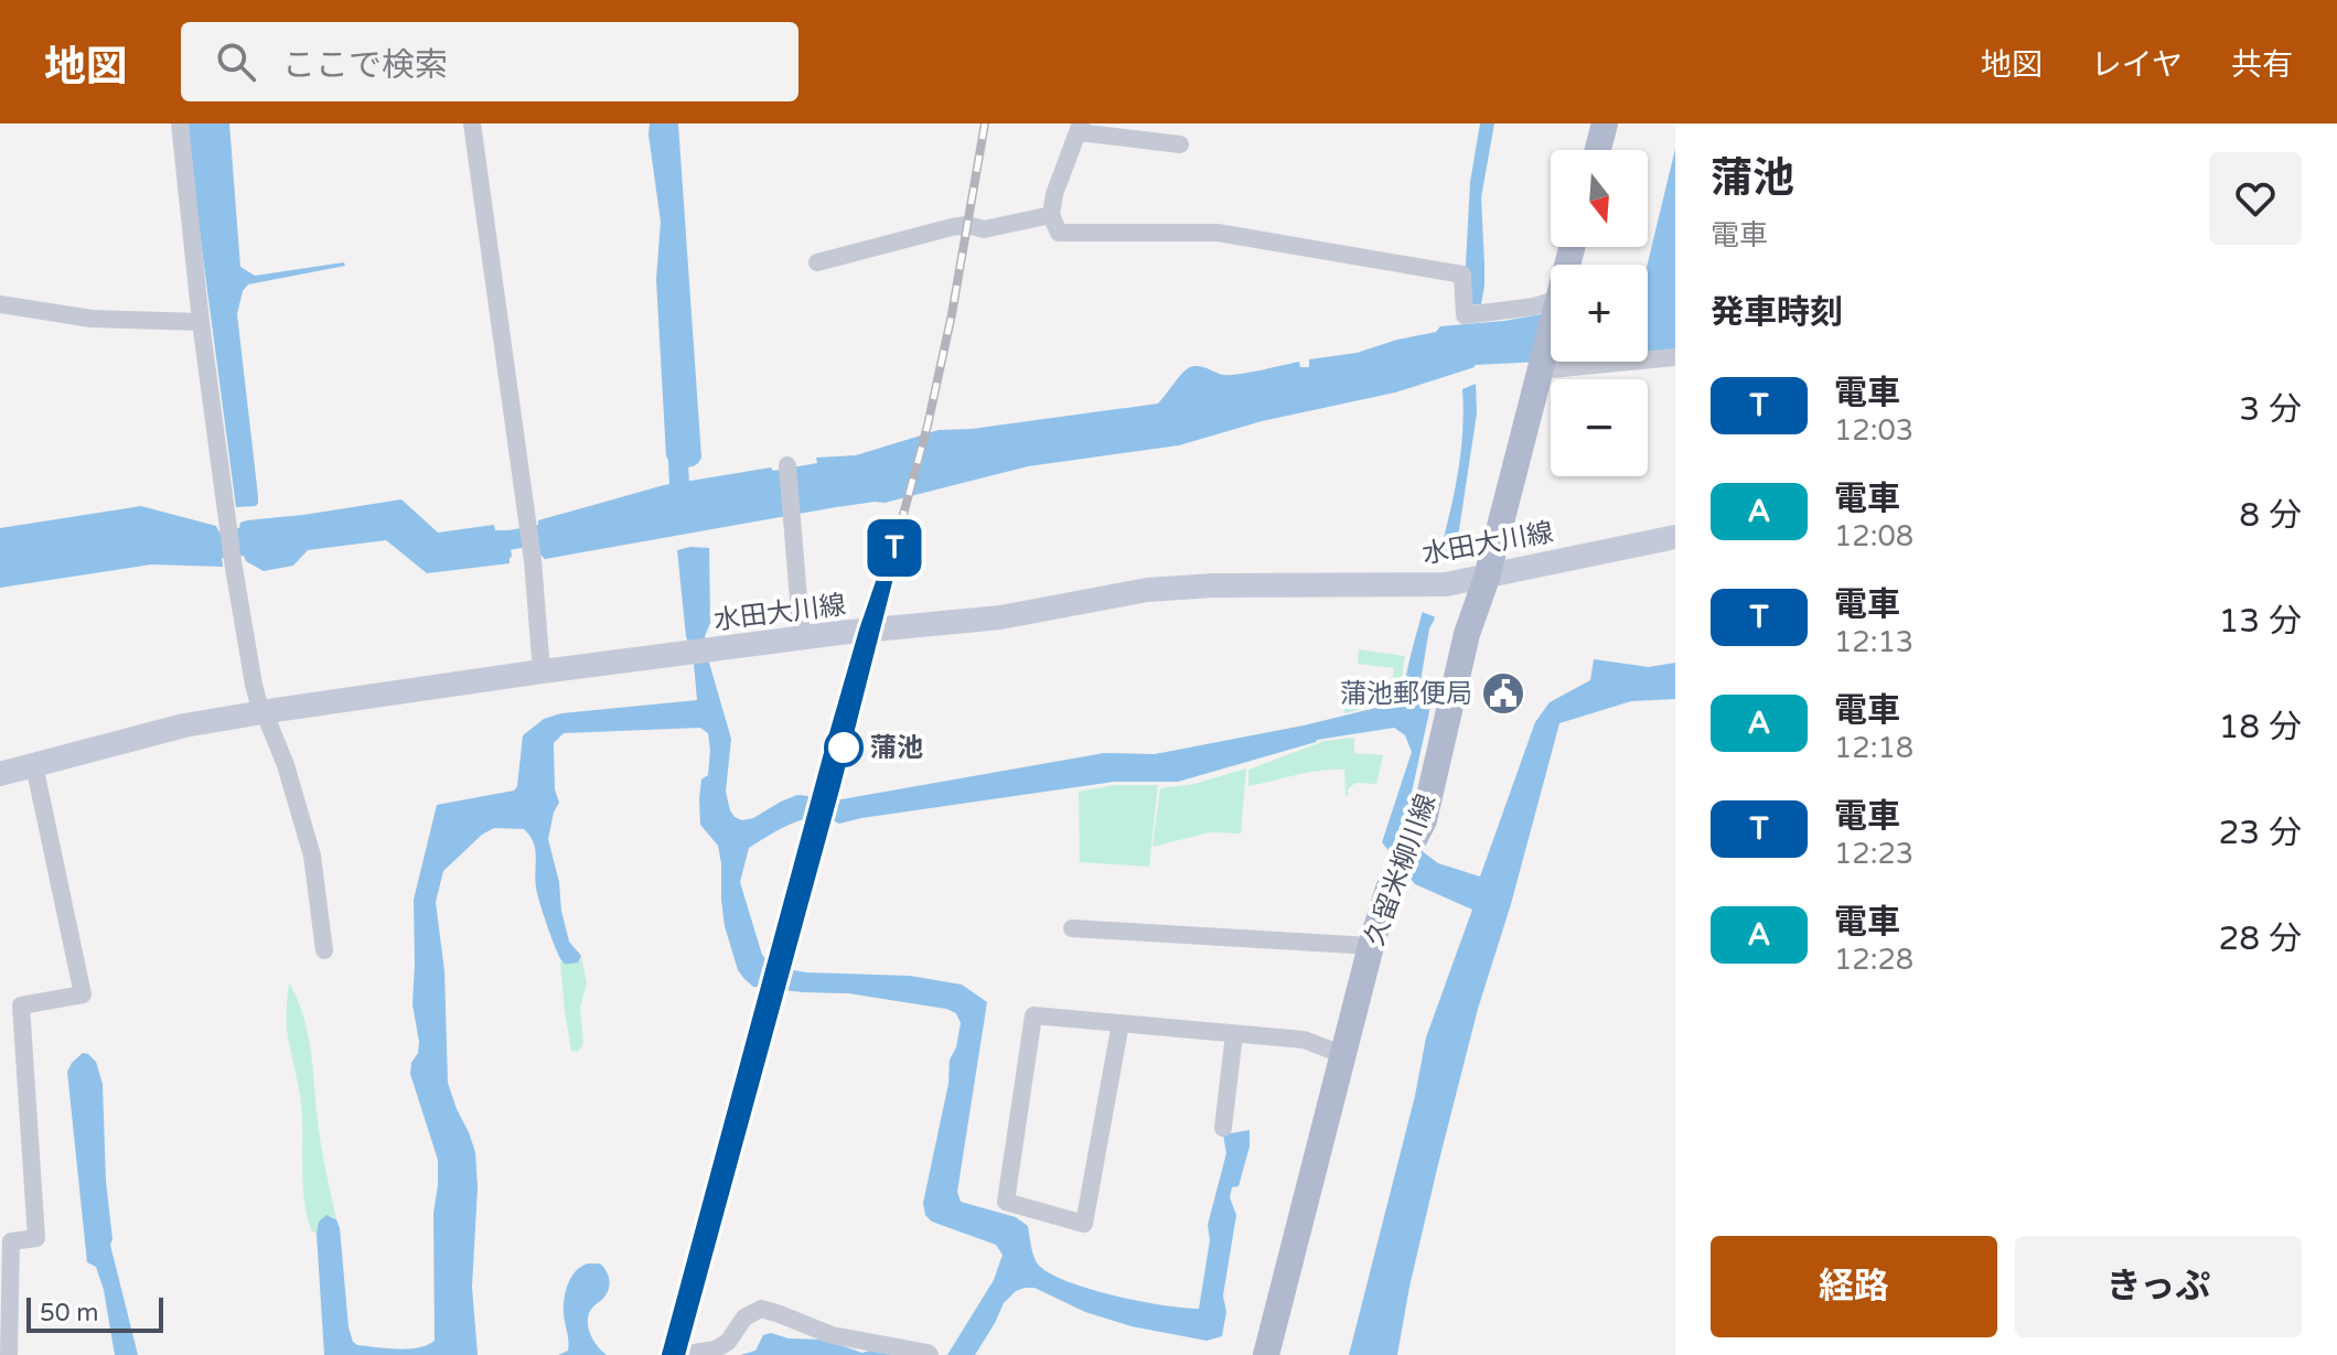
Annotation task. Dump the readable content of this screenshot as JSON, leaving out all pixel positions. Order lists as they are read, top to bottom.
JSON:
{
  "streets": {
    "main road": ["水田大川線", "久留米柳川線"]
  },
  "crossings": [
    ["水田大川線", "久留米柳川線"]
  ],
  "places": {
    "public building": ["蒲池郵便局"],
    "other": ["蒲池"]
  },
  "scale_bar": "50 m",
  "north": "bottom",
  "page": {
    "header": "地図",
    "search": "ここで検索",
    "nav": ["地図", "レイヤ", "共有"],
    "on_map": "T",
    "heading": [
      ["蒲池", "電車"],
      "発車時刻"
    ],
    "map_buttons": ["+", "−"],
    "list": [
      {
        "mark": "T",
        "name": "電車",
        "note": "12:03",
        "value": "3 分"
      },
      {
        "mark": "A",
        "name": "電車",
        "note": "12:08",
        "value": "8 分"
      },
      {
        "mark": "T",
        "name": "電車",
        "note": "12:13",
        "value": "13 分"
      },
      {
        "mark": "A",
        "name": "電車",
        "note": "12:18",
        "value": "18 分"
      },
      {
        "mark": "T",
        "name": "電車",
        "note": "12:23",
        "value": "23 分"
      },
      {
        "mark": "A",
        "name": "電車",
        "note": "12:28",
        "value": "28 分"
      }
    ],
    "buttons": ["経路", "きっぷ"],
    "scale": "50 m"
  }
}
